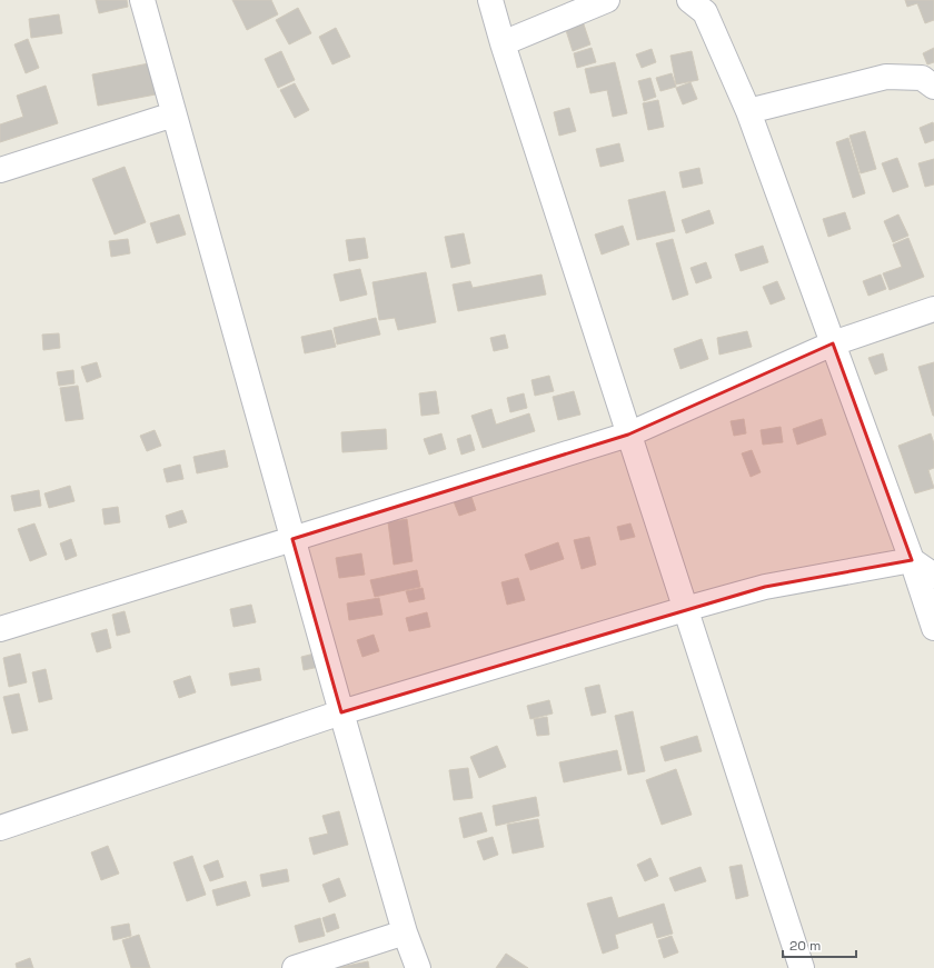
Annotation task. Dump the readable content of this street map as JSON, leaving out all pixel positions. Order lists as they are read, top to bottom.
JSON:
{
  "scale_bar": "20 m"
}
